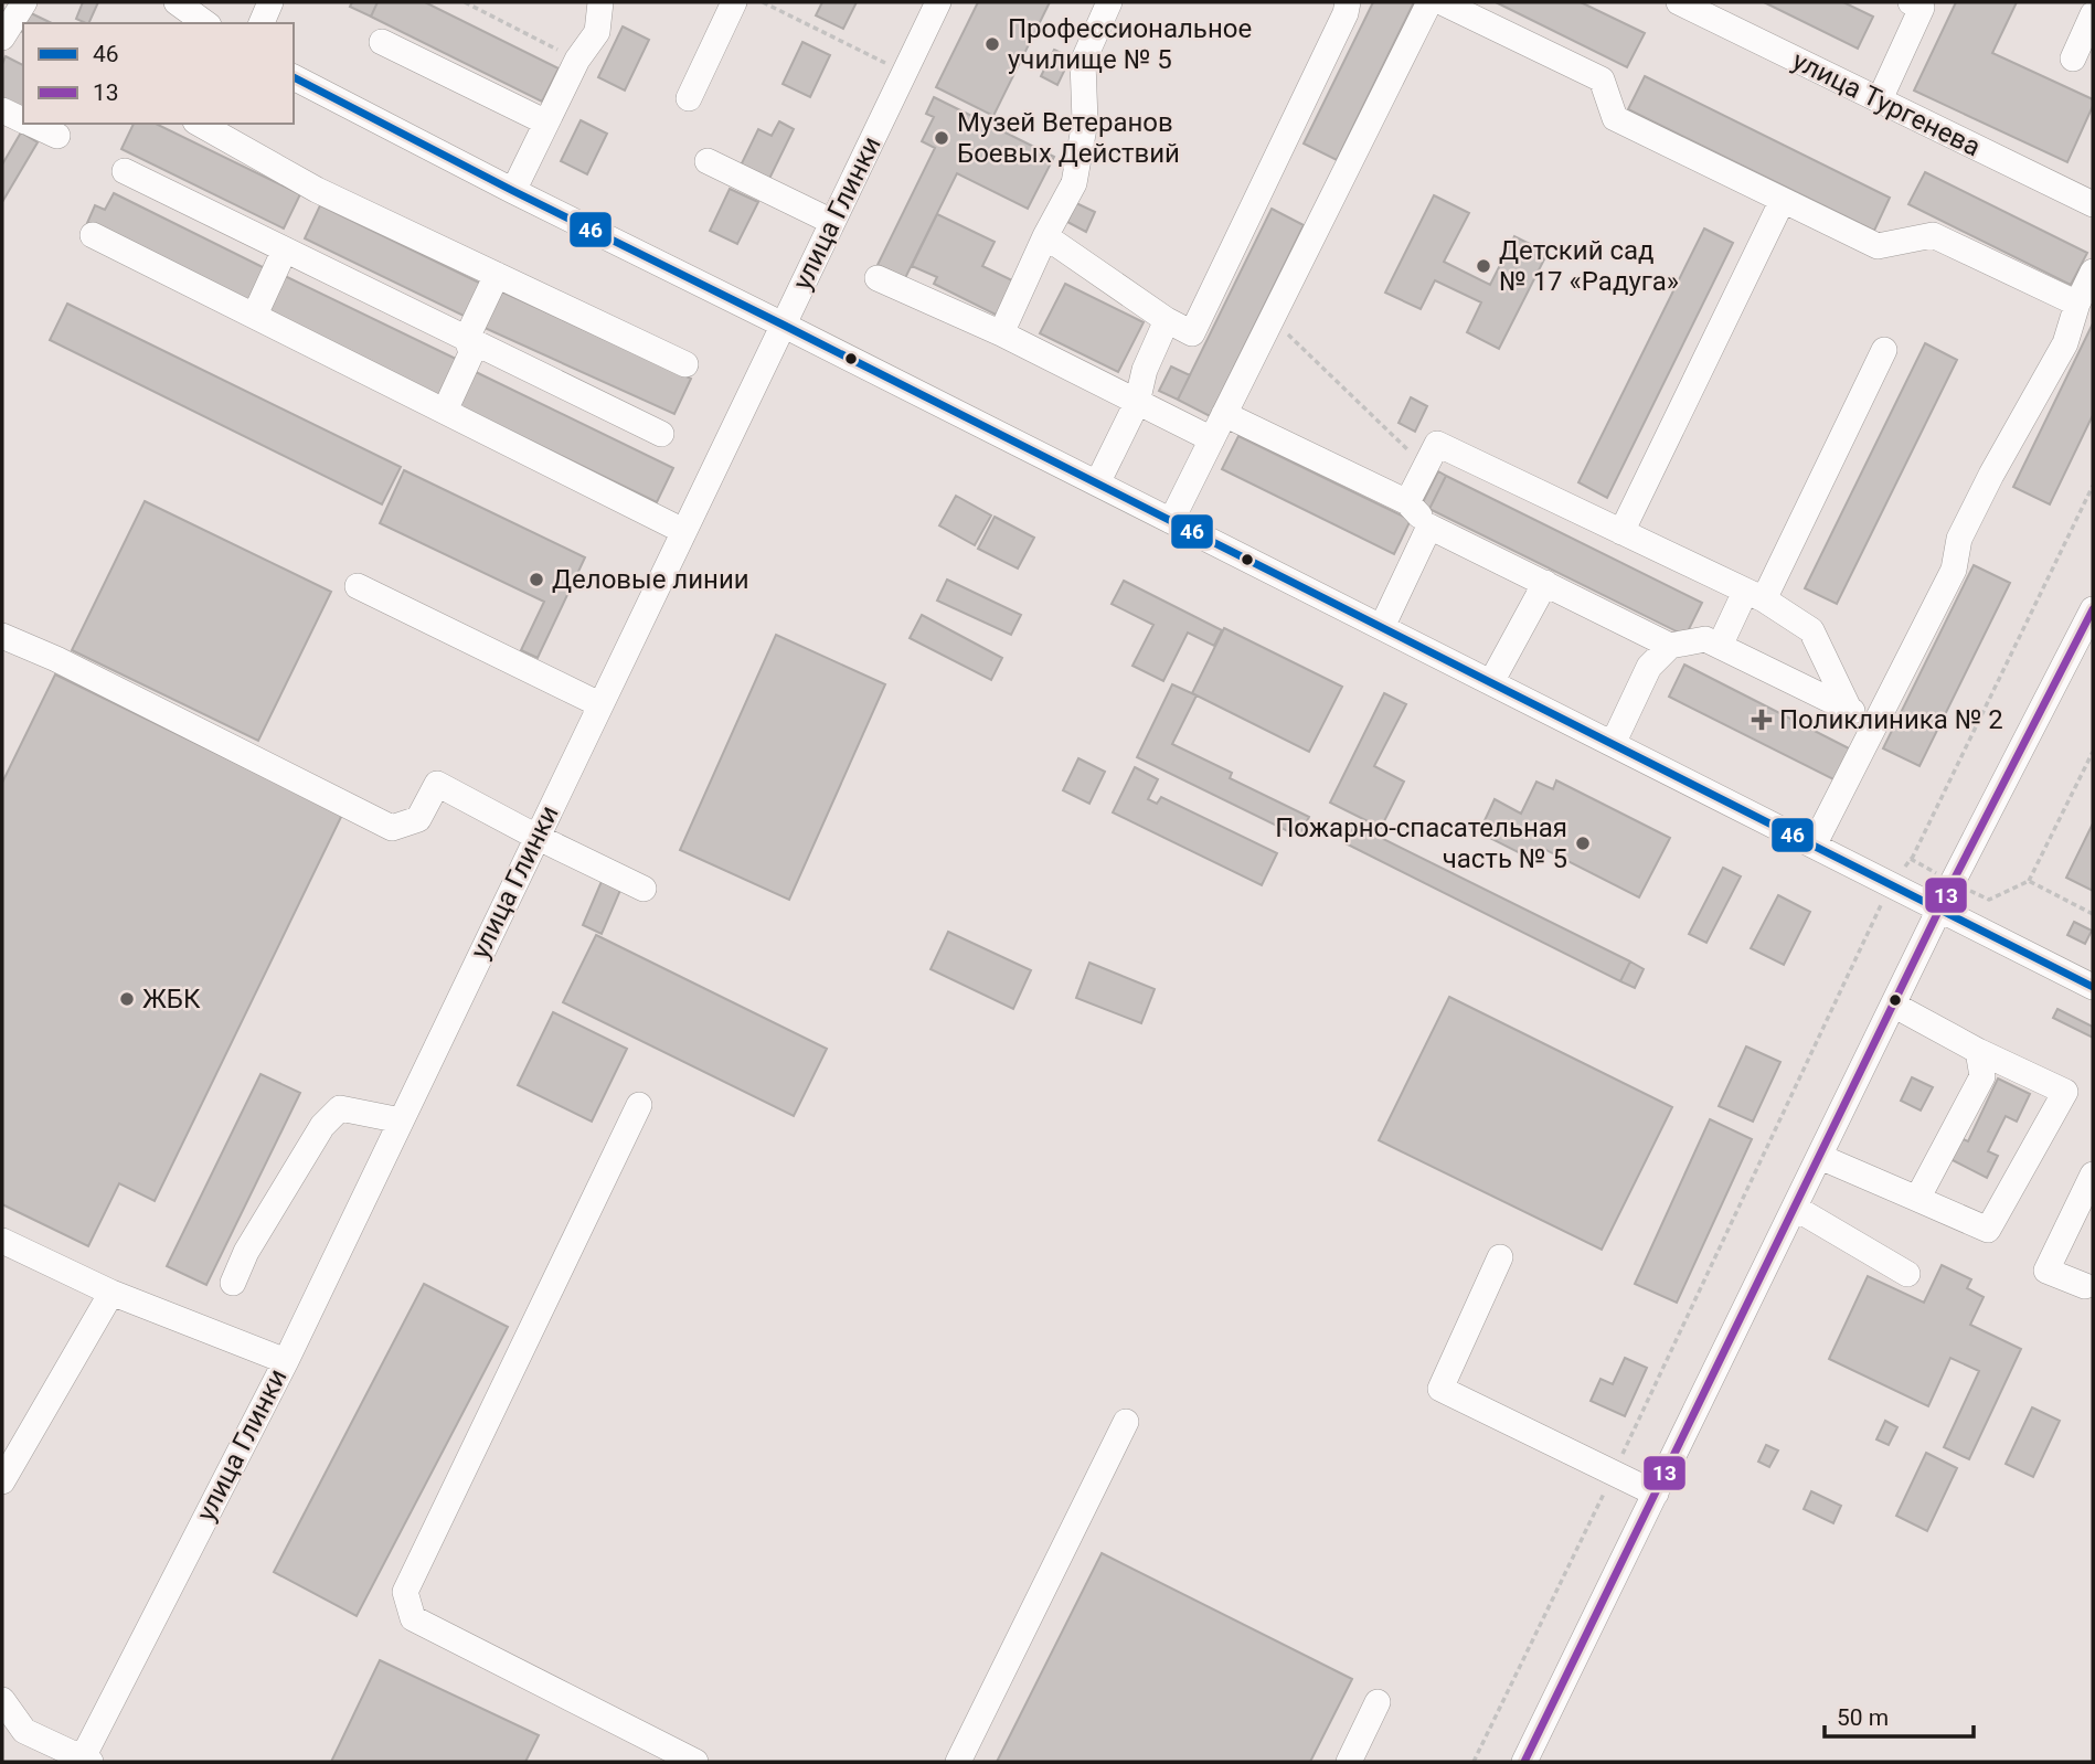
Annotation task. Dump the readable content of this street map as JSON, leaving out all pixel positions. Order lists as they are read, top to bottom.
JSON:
{
  "streets": {
    "street": ["улица Тургенева", "улица Глинки"]
  },
  "places": {
    "other": [
      "Профессиональное училище № 5",
      "Музей Ветеранов Боевых Действий",
      "Детский сад № 17 «Радуга»",
      "Деловые линии",
      "Пожарно-спасательная часть № 5",
      "ЖБК"
    ],
    "health": ["Поликлиника № 2"]
  },
  "lines": ["transit line 46", "transit line 13"],
  "legend": ["46", "13"],
  "scale_bar": "50 m"
}
